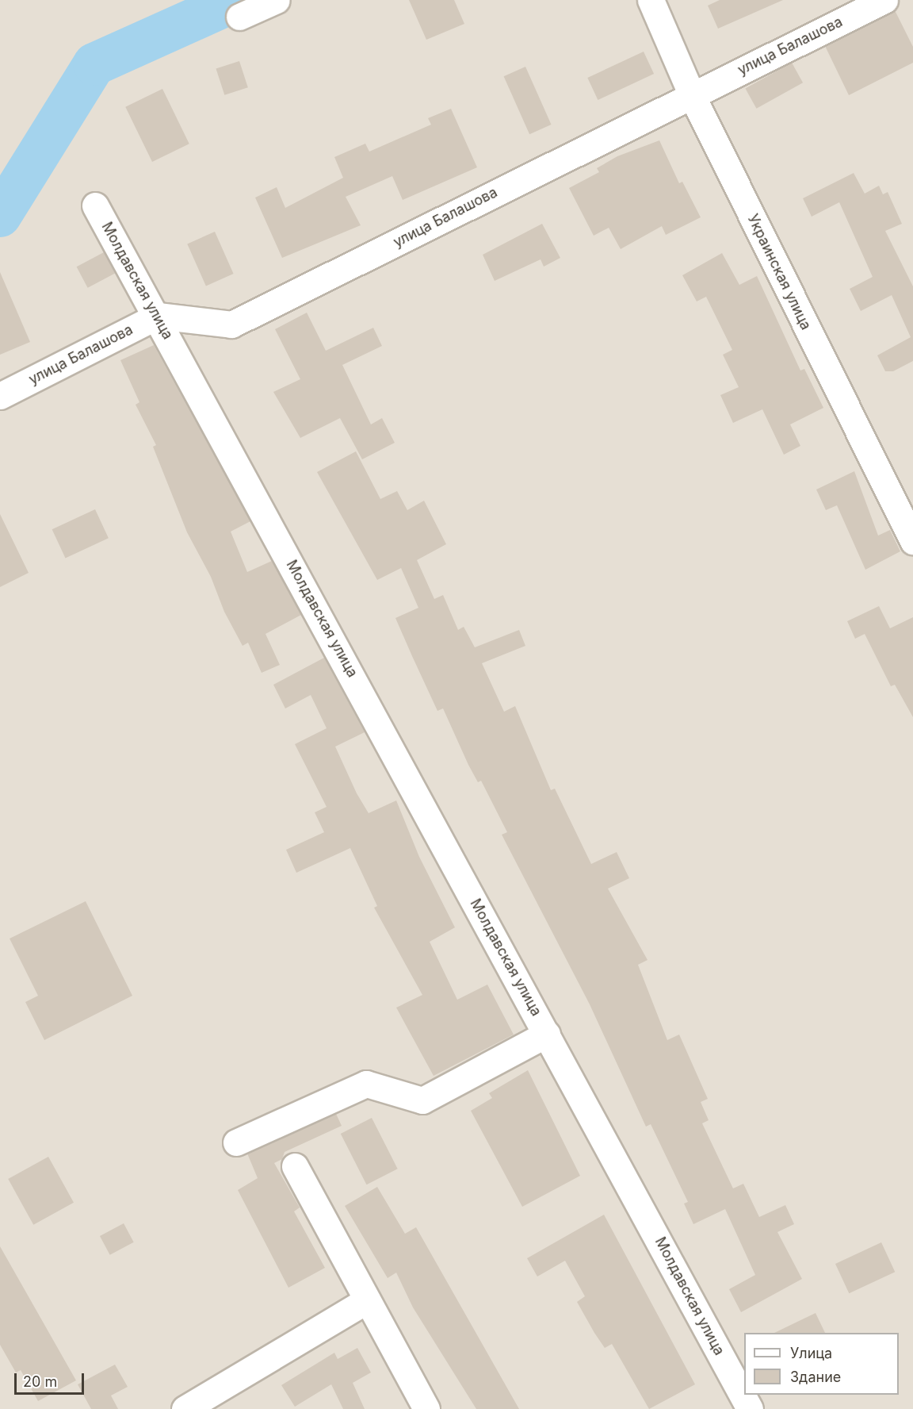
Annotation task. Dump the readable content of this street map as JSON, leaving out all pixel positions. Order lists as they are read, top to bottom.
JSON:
{
  "streets": {
    "street": ["улица Балашова", "Украинская улица", "Молдавская улица"]
  },
  "crossings": [
    ["улица Балашова", "Украинская улица"],
    ["улица Балашова", "Молдавская улица"]
  ],
  "legend": ["Улица", "Здание"],
  "scale_bar": "20 m"
}
